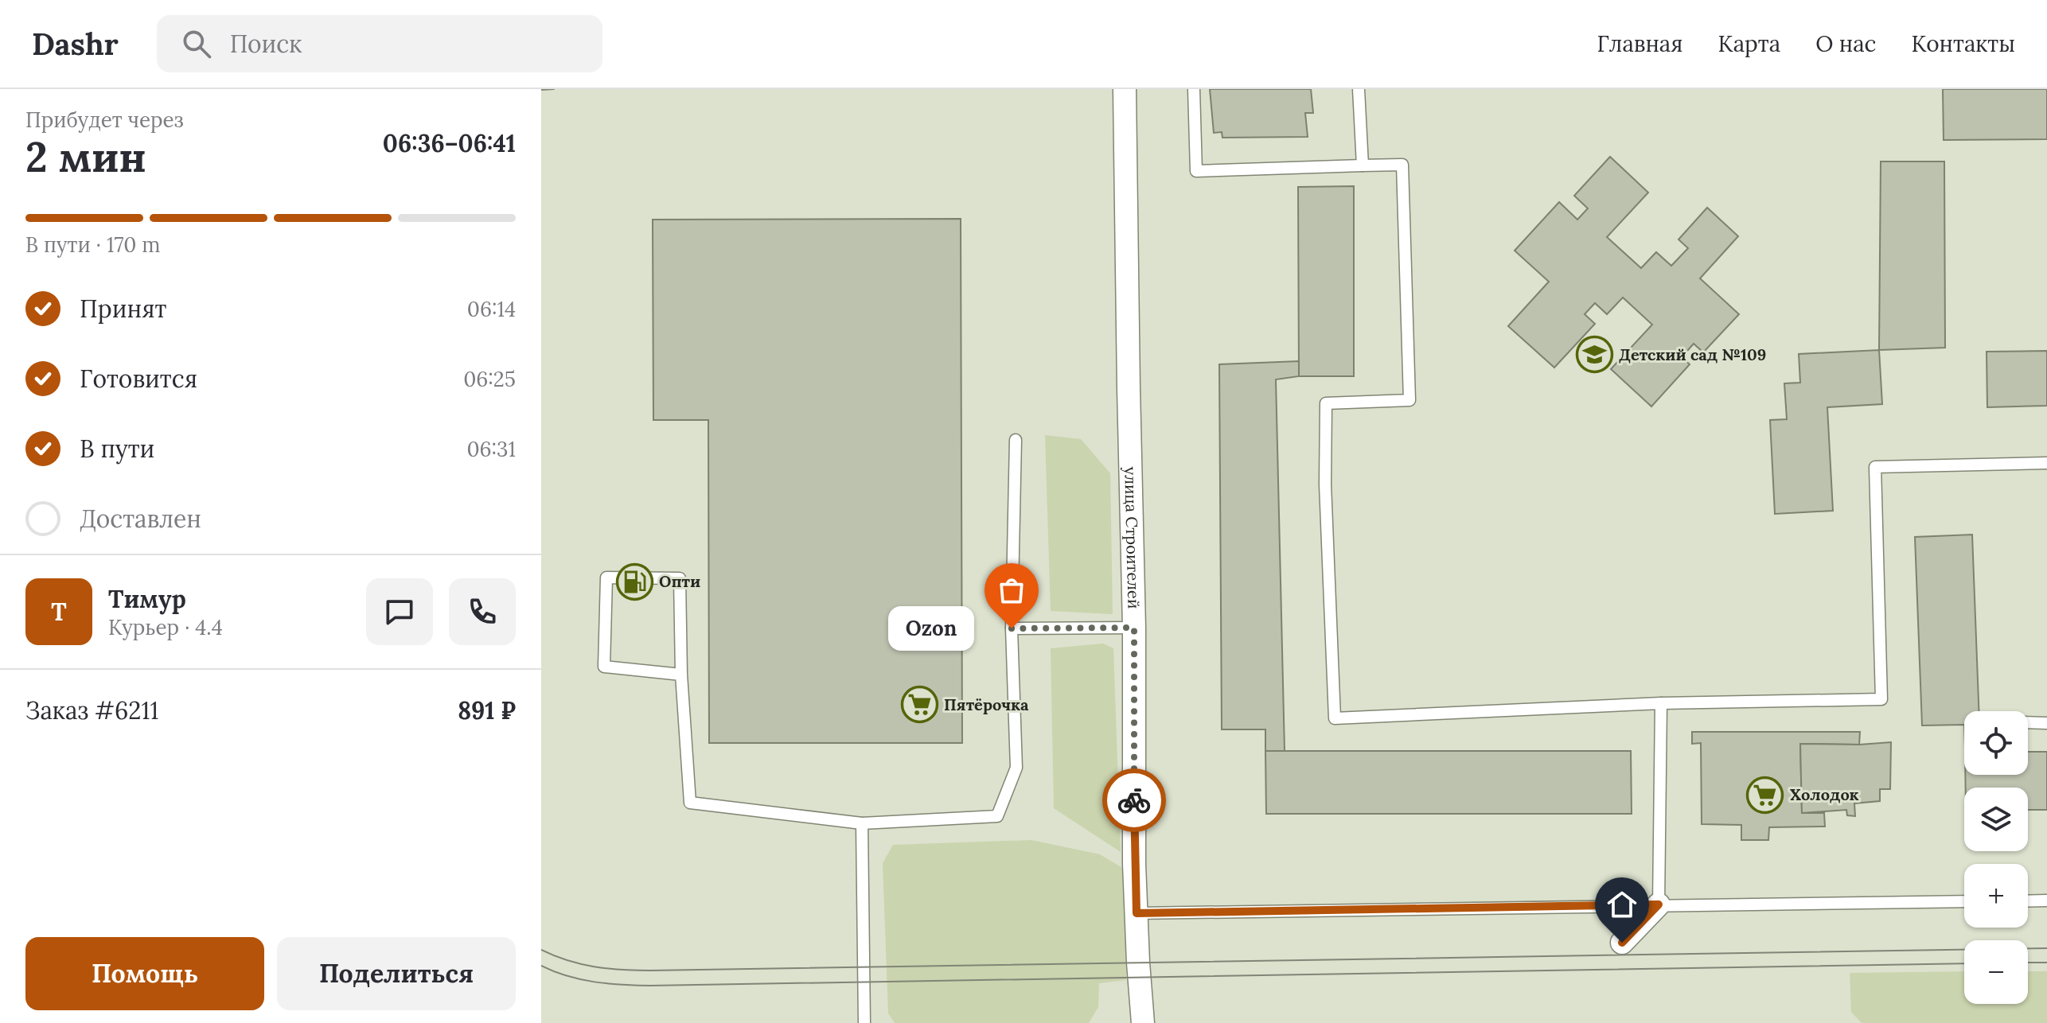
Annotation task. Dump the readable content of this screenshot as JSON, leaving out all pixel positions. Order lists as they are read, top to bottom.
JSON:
{
  "streets": {
    "street": ["улица Строителей"]
  },
  "places": {
    "school or university": ["Детский сад №109"],
    "fuel station": ["Опти"],
    "other": ["Ozon"],
    "supermarket": ["Пятёрочка", "Холодок"]
  },
  "page": {
    "header": "Dashr",
    "search": "Поиск",
    "nav": [
      "Главная",
      "Карта",
      "О нас",
      "Контакты"
    ],
    "heading": ["2 мин", "Прибудет через", "06:36–06:41"],
    "panel": [
      "Тимур",
      "Курьер · 4.4",
      "Заказ #6211",
      "891 ₽"
    ],
    "bar": "В пути · 170 m",
    "list": [
      ["Принят", "06:14"],
      ["Готовится", "06:25"],
      ["В пути", "06:31"],
      "Доставлен"
    ],
    "round": "Т",
    "bubble": "Ozon",
    "map_buttons": ["+", "−"],
    "buttons": ["Помощь", "Поделиться"]
  }
}
